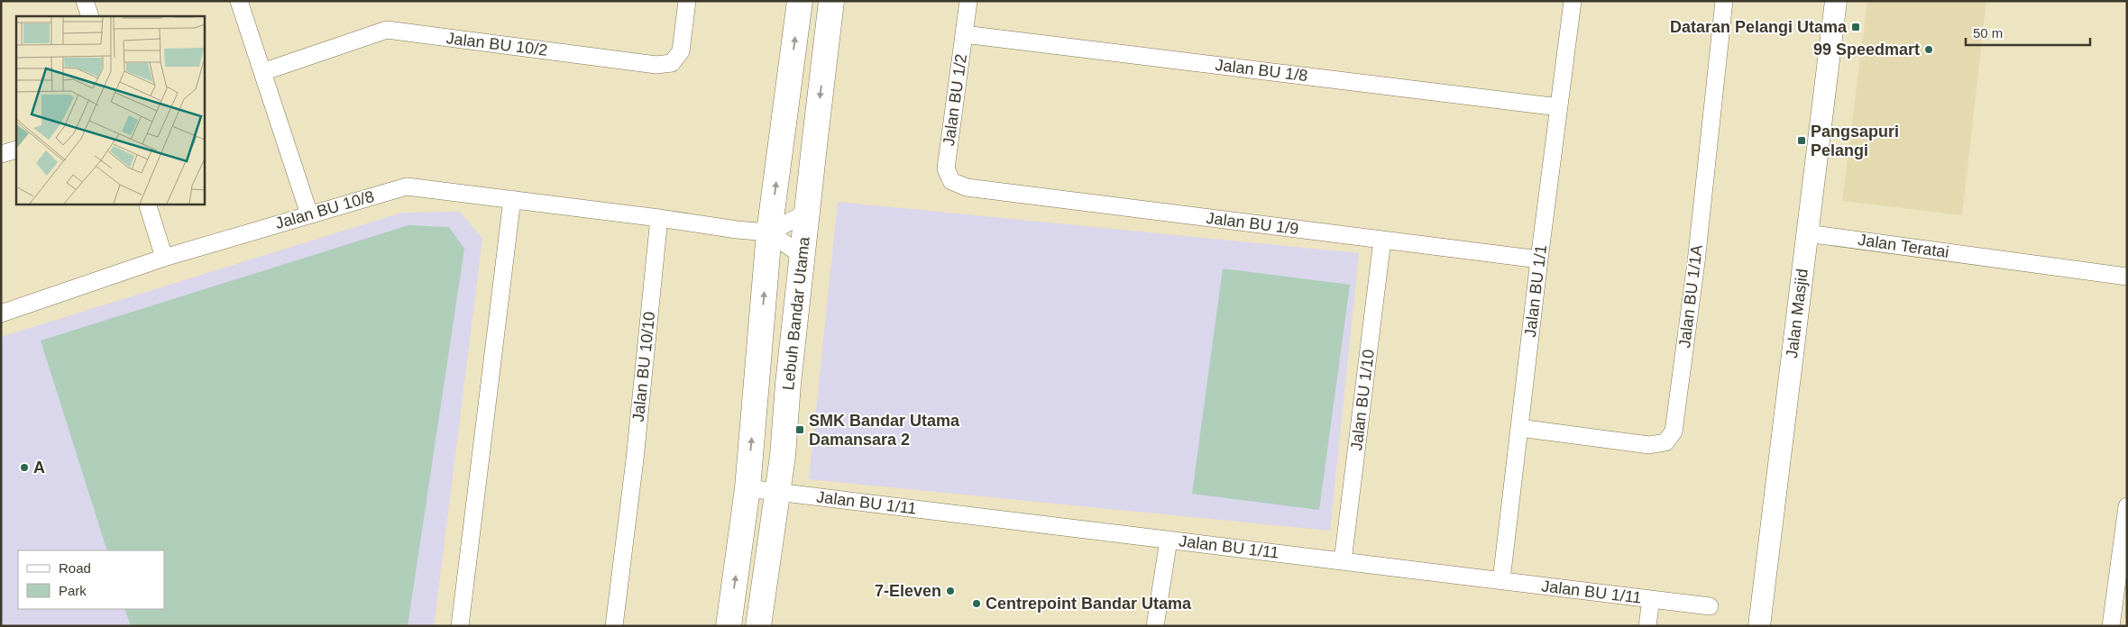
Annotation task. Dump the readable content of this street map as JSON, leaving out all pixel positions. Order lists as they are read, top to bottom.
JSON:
{
  "streets": {
    "main road": ["Lebuh Bandar Utama"],
    "street": [
      "Jalan BU 10/2",
      "Jalan BU 1/8",
      "Jalan BU 1/2",
      "Jalan BU 10/8",
      "Jalan BU 1/9",
      "Jalan Teratai",
      "Jalan BU 1/1",
      "Jalan BU 1/1A",
      "Jalan Masjid",
      "Jalan BU 10/10",
      "Jalan BU 1/10",
      "Jalan BU 1/11"
    ]
  },
  "crossings": [
    ["Jalan BU 1/8", "Jalan BU 1/2"],
    ["Jalan BU 1/8", "Jalan BU 1/1"],
    ["Jalan BU 1/2", "Jalan BU 1/9"],
    ["Jalan BU 10/8", "Jalan BU 10/10"],
    ["Jalan BU 1/9", "Jalan BU 1/1"],
    ["Jalan BU 1/9", "Jalan BU 1/10"],
    ["Jalan Teratai", "Jalan Masjid"],
    ["Jalan BU 1/1", "Jalan BU 1/1A"],
    ["Jalan BU 1/1", "Jalan BU 1/11"],
    ["Lebuh Bandar Utama", "Jalan BU 1/11"],
    ["Jalan BU 1/10", "Jalan BU 1/11"]
  ],
  "places": {
    "transit": ["Dataran Pelangi Utama", "Pangsapuri Pelangi", "SMK Bandar Utama Damansara 2"],
    "other": [
      "99 Speedmart",
      "A",
      "7-Eleven",
      "Centrepoint Bandar Utama"
    ]
  },
  "legend": ["Road", "Park"],
  "scale_bar": "50 m"
}
